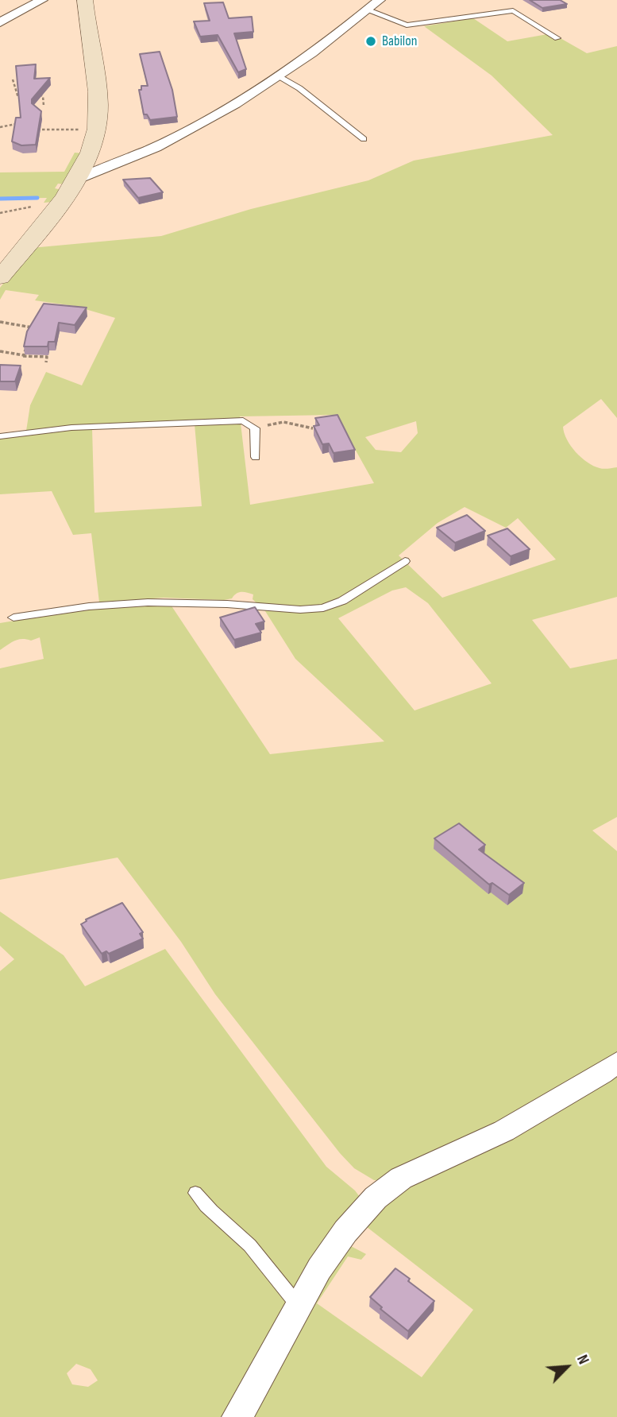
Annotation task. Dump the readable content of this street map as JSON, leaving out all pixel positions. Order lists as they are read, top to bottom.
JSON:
{
  "places": ["Babilon"],
  "north": "top right"
}
